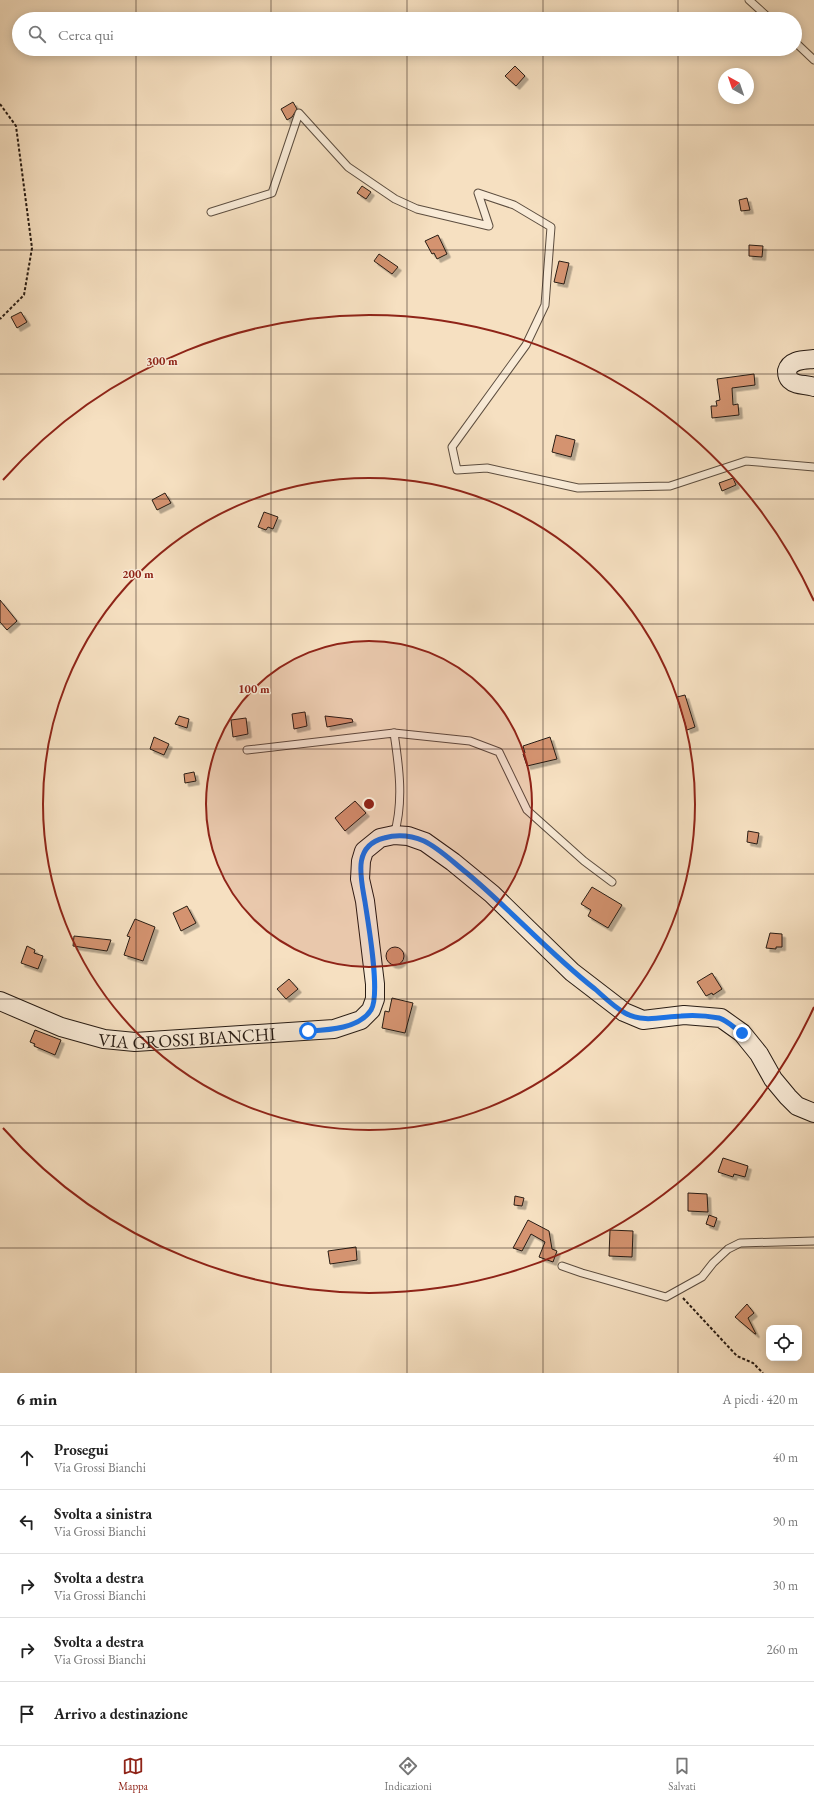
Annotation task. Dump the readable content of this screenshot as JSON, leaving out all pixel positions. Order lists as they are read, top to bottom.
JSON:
{
  "streets": {
    "main road": ["VIA GROSSI BIANCHI"]
  },
  "north": "top left",
  "page": {
    "search": "Cerca qui",
    "heading": ["6 min", "A piedi · 420 m"],
    "list": [
      ["Prosegui", "Via Grossi Bianchi", "40 m"],
      ["Svolta a sinistra", "Via Grossi Bianchi", "90 m"],
      ["Svolta a destra", "Via Grossi Bianchi", "30 m"],
      ["Svolta a destra", "Via Grossi Bianchi", "260 m"],
      "Arrivo a destinazione"
    ],
    "nav": ["Mappa", "Indicazioni", "Salvati"]
  },
  "rings": ["300 m", "200 m", "100 m"]
}
